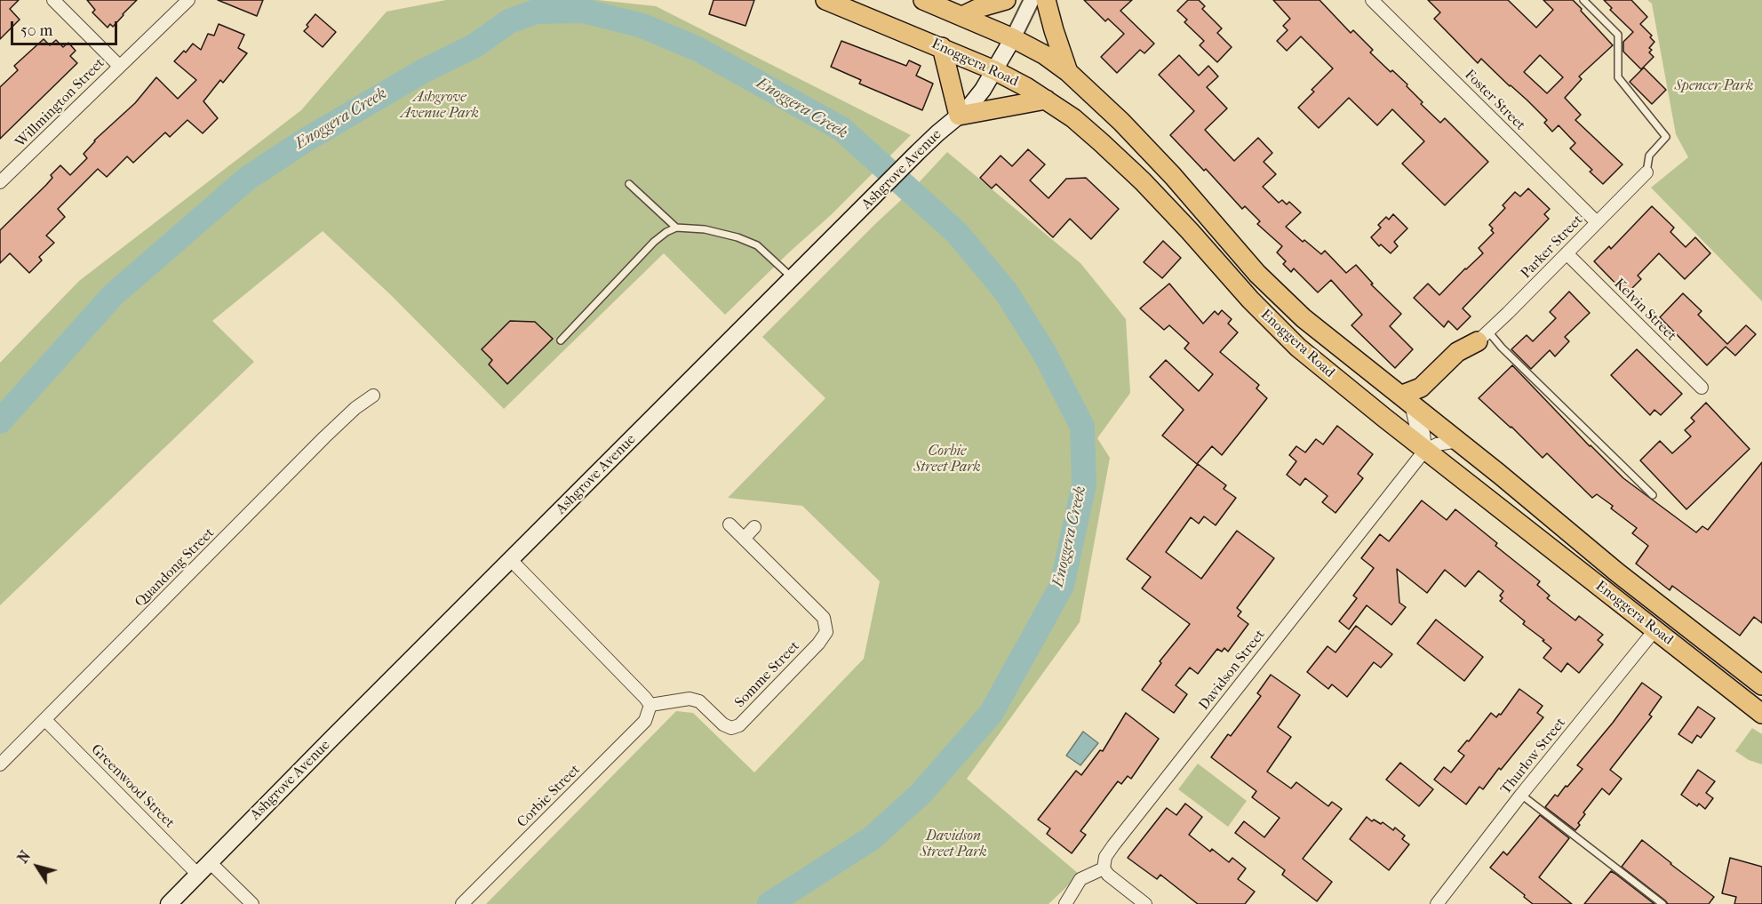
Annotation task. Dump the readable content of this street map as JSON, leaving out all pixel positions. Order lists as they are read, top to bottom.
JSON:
{
  "streets": {
    "main road": ["Enoggera Road", "Ashgrove Avenue"],
    "street": [
      "Foster Street",
      "Willmington Street",
      "Parker Street",
      "Kelvin Street",
      "Quandong Street",
      "Davidson Street",
      "Somme Street",
      "Thurlow Street",
      "Greenwood Street",
      "Corbie Street"
    ]
  },
  "crossings": [
    ["Enoggera Road", "Ashgrove Avenue"],
    ["Enoggera Road", "Davidson Street"],
    ["Enoggera Road", "Thurlow Street"],
    ["Foster Street", "Parker Street"],
    ["Ashgrove Avenue", "Greenwood Street"],
    ["Parker Street", "Kelvin Street"],
    ["Quandong Street", "Greenwood Street"],
    ["Somme Street", "Corbie Street"]
  ],
  "water": ["Enoggera Creek"],
  "parks": [
    "Spencer Park",
    "Ashgrove Avenue Park",
    "Corbie Street Park",
    "Davidson Street Park"
  ],
  "scale_bar": "50 m",
  "north": "top left"
}
